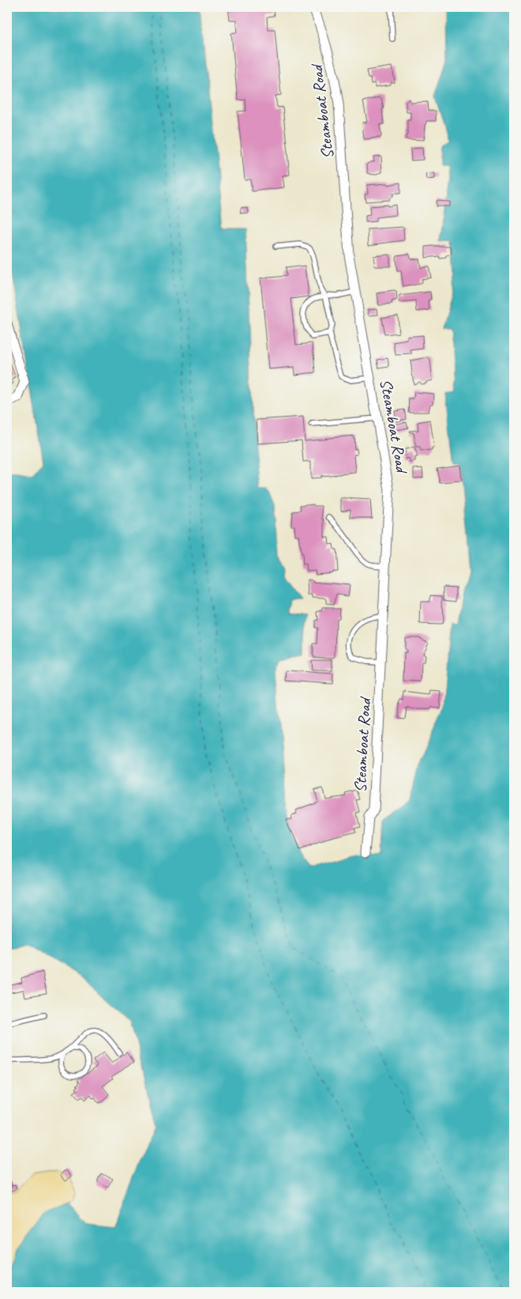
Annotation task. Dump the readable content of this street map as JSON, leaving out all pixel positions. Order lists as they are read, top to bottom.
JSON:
{
  "streets": {
    "street": ["Steamboat Road"]
  }
}
